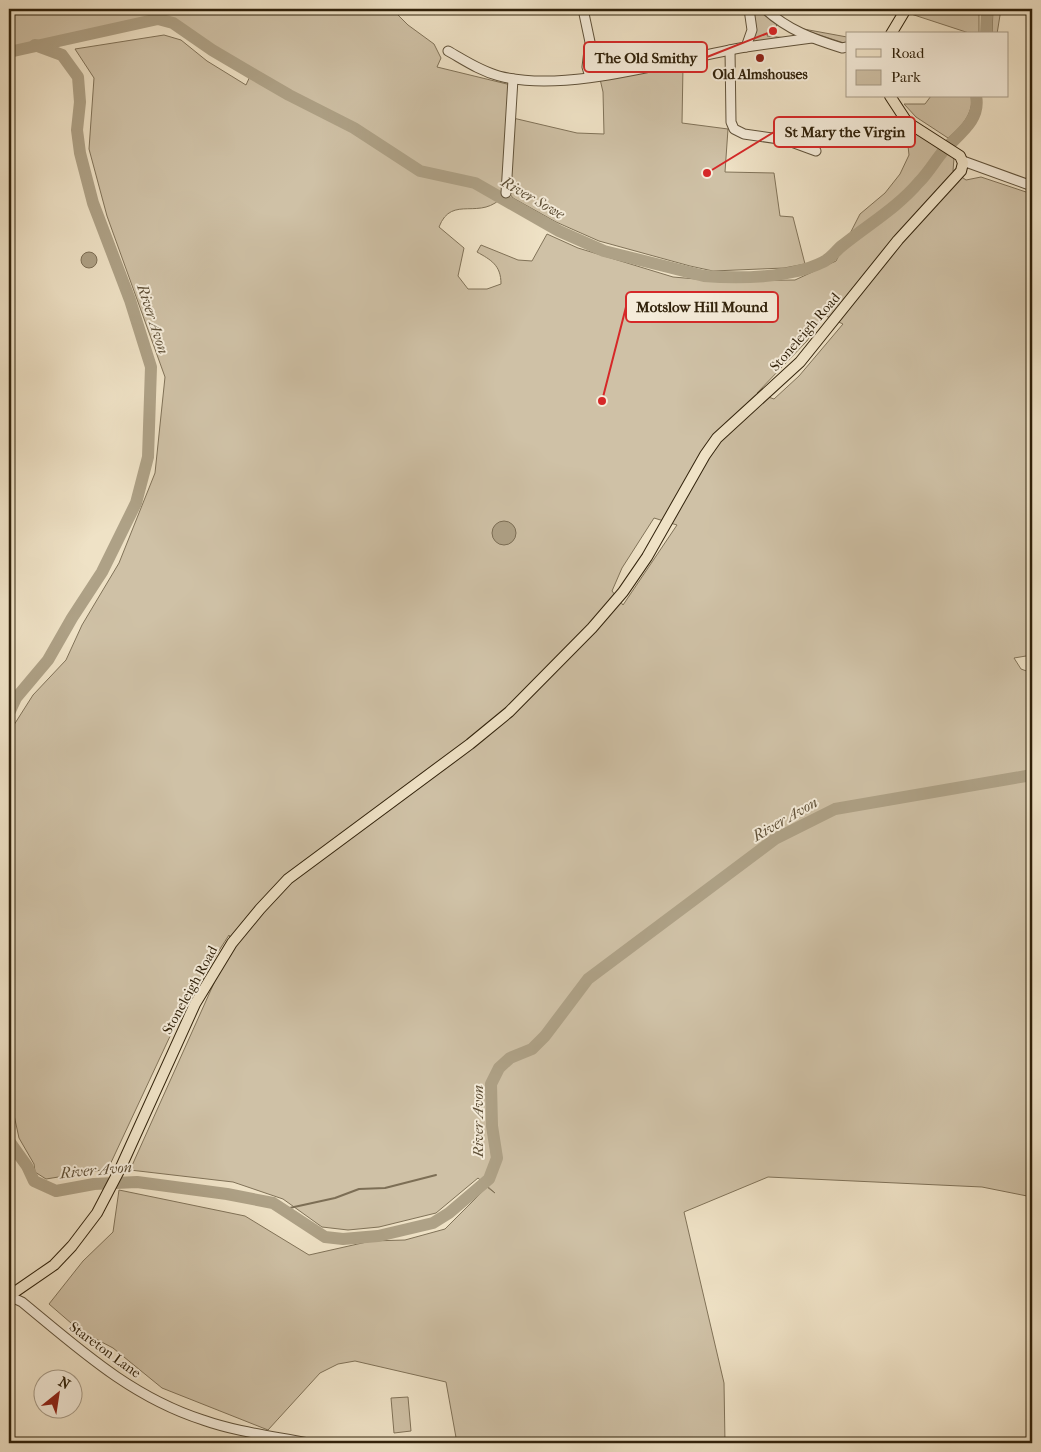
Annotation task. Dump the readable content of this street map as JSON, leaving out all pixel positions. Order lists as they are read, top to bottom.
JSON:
{
  "streets": {
    "main road": ["Stoneleigh Road"],
    "street": ["Stareton Lane"]
  },
  "crossings": [
    ["Stoneleigh Road", "Stareton Lane"]
  ],
  "water": ["River Sowe", "River Avon"],
  "places": [
    "The Old Smithy",
    "Old Almshouses",
    "St Mary the Virgin",
    "Motslow Hill Mound"
  ],
  "legend": ["Road", "Park"],
  "north": "top right"
}
